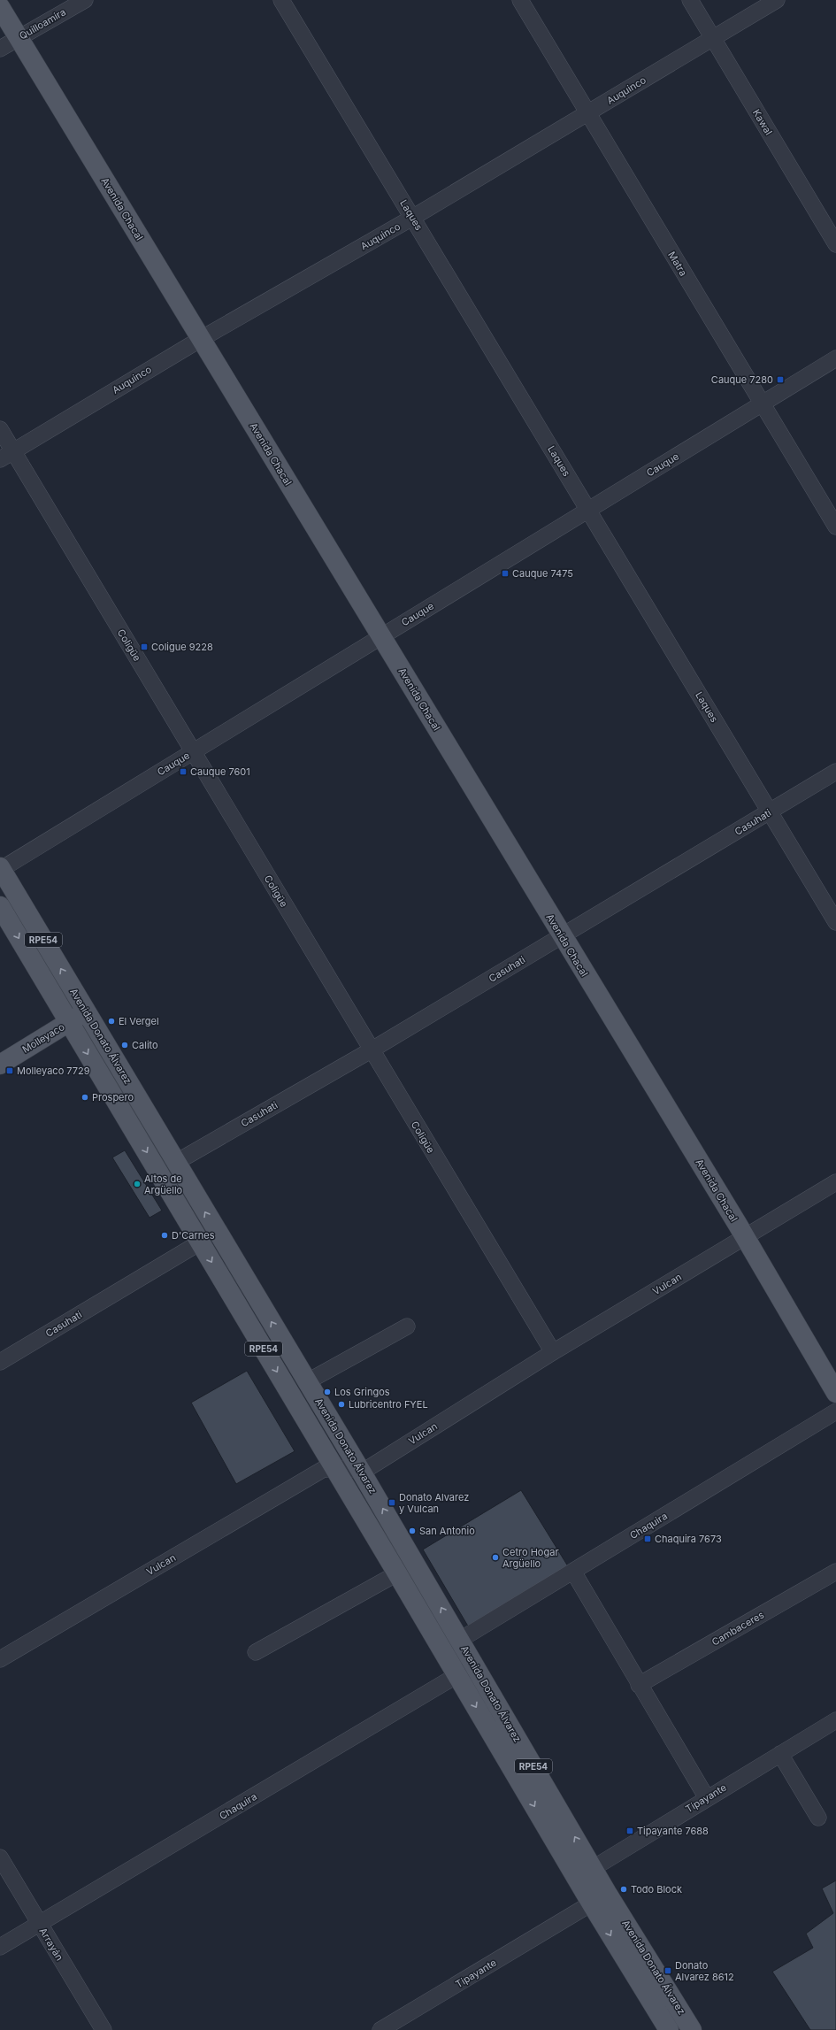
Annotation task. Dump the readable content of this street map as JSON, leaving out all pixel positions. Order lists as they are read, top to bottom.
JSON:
{
  "streets": {
    "main road": [
      "Avenida Chacal",
      "RPE54",
      "Avenida Donato Álvarez",
      "Molleyaco"
    ],
    "street": [
      "Quilloamira",
      "Auquinco",
      "Kawal",
      "Laques",
      "Matra",
      "Cauque",
      "Coligüe",
      "Casuhati",
      "Vulcan",
      "Chaquira",
      "Cambaceres",
      "Tipayante",
      "Arrayán"
    ]
  },
  "crossings": [
    ["Quilloamira", "Avenida Chacal"],
    ["Auquinco", "Kawal"],
    ["Auquinco", "Avenida Chacal"],
    ["Auquinco", "Laques"],
    ["Auquinco", "Matra"],
    ["Auquinco", "Coligüe"],
    ["Avenida Chacal", "Cauque"],
    ["Avenida Chacal", "Casuhati"],
    ["Avenida Chacal", "Vulcan"],
    ["Laques", "Cauque"],
    ["Laques", "Casuhati"],
    ["Matra", "Cauque"],
    ["Cauque", "Coligüe"],
    ["Cauque", "Avenida Donato Álvarez"],
    ["Coligüe", "Casuhati"],
    ["Coligüe", "Vulcan"],
    ["Casuhati", "Avenida Donato Álvarez"],
    ["Avenida Donato Álvarez", "Molleyaco"],
    ["Avenida Donato Álvarez", "Vulcan"],
    ["Avenida Donato Álvarez", "Chaquira"],
    ["Avenida Donato Álvarez", "Tipayante"],
    ["Chaquira", "Arrayán"]
  ],
  "places": {
    "transit": [
      "Cauque 7280",
      "Cauque 7475",
      "Coligue 9228",
      "Cauque 7601",
      "Molleyaco 7729",
      "Donato Alvarez y Vulcan",
      "Chaquira 7673",
      "Tipayante 7688",
      "Donato Alvarez 8612"
    ],
    "other": [
      "El Vergel",
      "Calito",
      "Prospero",
      "Altos de Argüello",
      "D'Carnes",
      "Los Gringos",
      "Lubricentro FYEL",
      "San Antonio",
      "Cetro Hogar Argüello",
      "Todo Block"
    ]
  }
}
